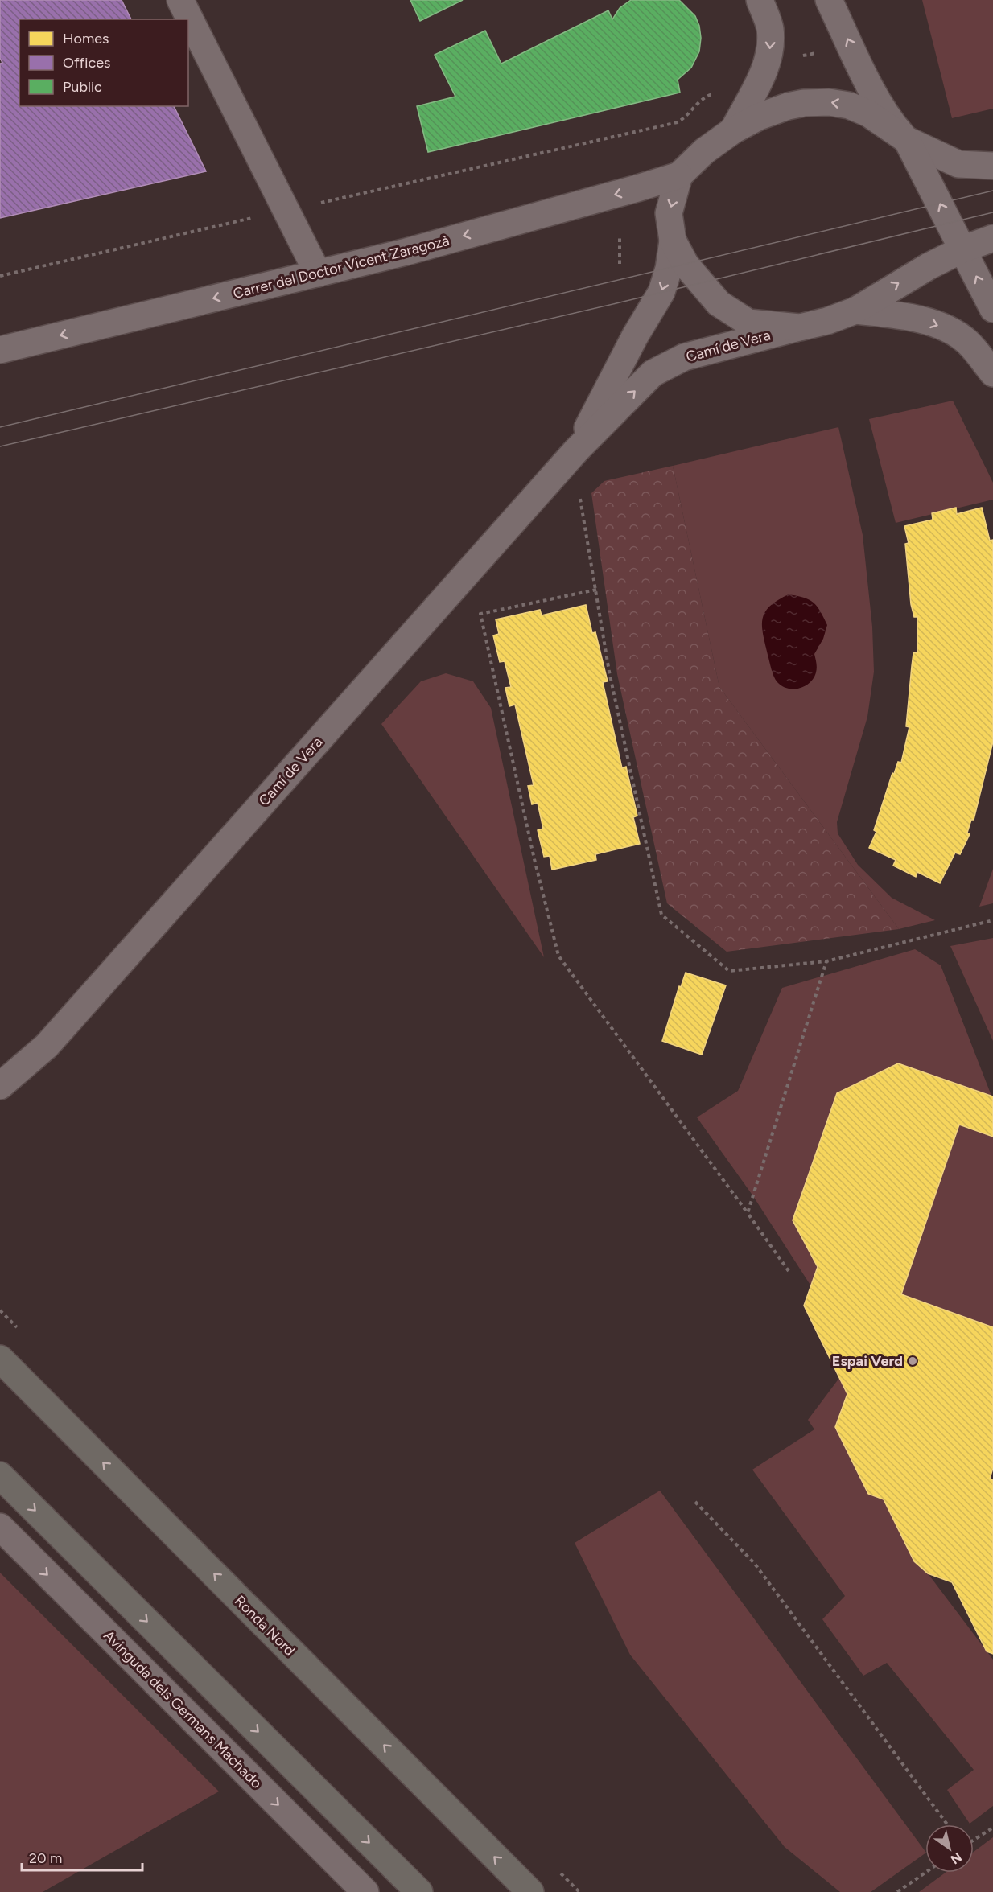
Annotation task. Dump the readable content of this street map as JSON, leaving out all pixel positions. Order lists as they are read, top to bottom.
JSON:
{
  "streets": {
    "main road": ["Ronda Nord"],
    "street": ["Carrer del Doctor Vicent Zaragozà", "Camí de Vera", "Avinguda dels Germans Machado"]
  },
  "one_way": ["Carrer del Doctor Vicent Zaragozà", "Avinguda dels Germans Machado"],
  "places": ["Espai Verd"],
  "legend": ["Homes", "Offices", "Public"],
  "scale_bar": "20 m",
  "north": "bottom right"
}
